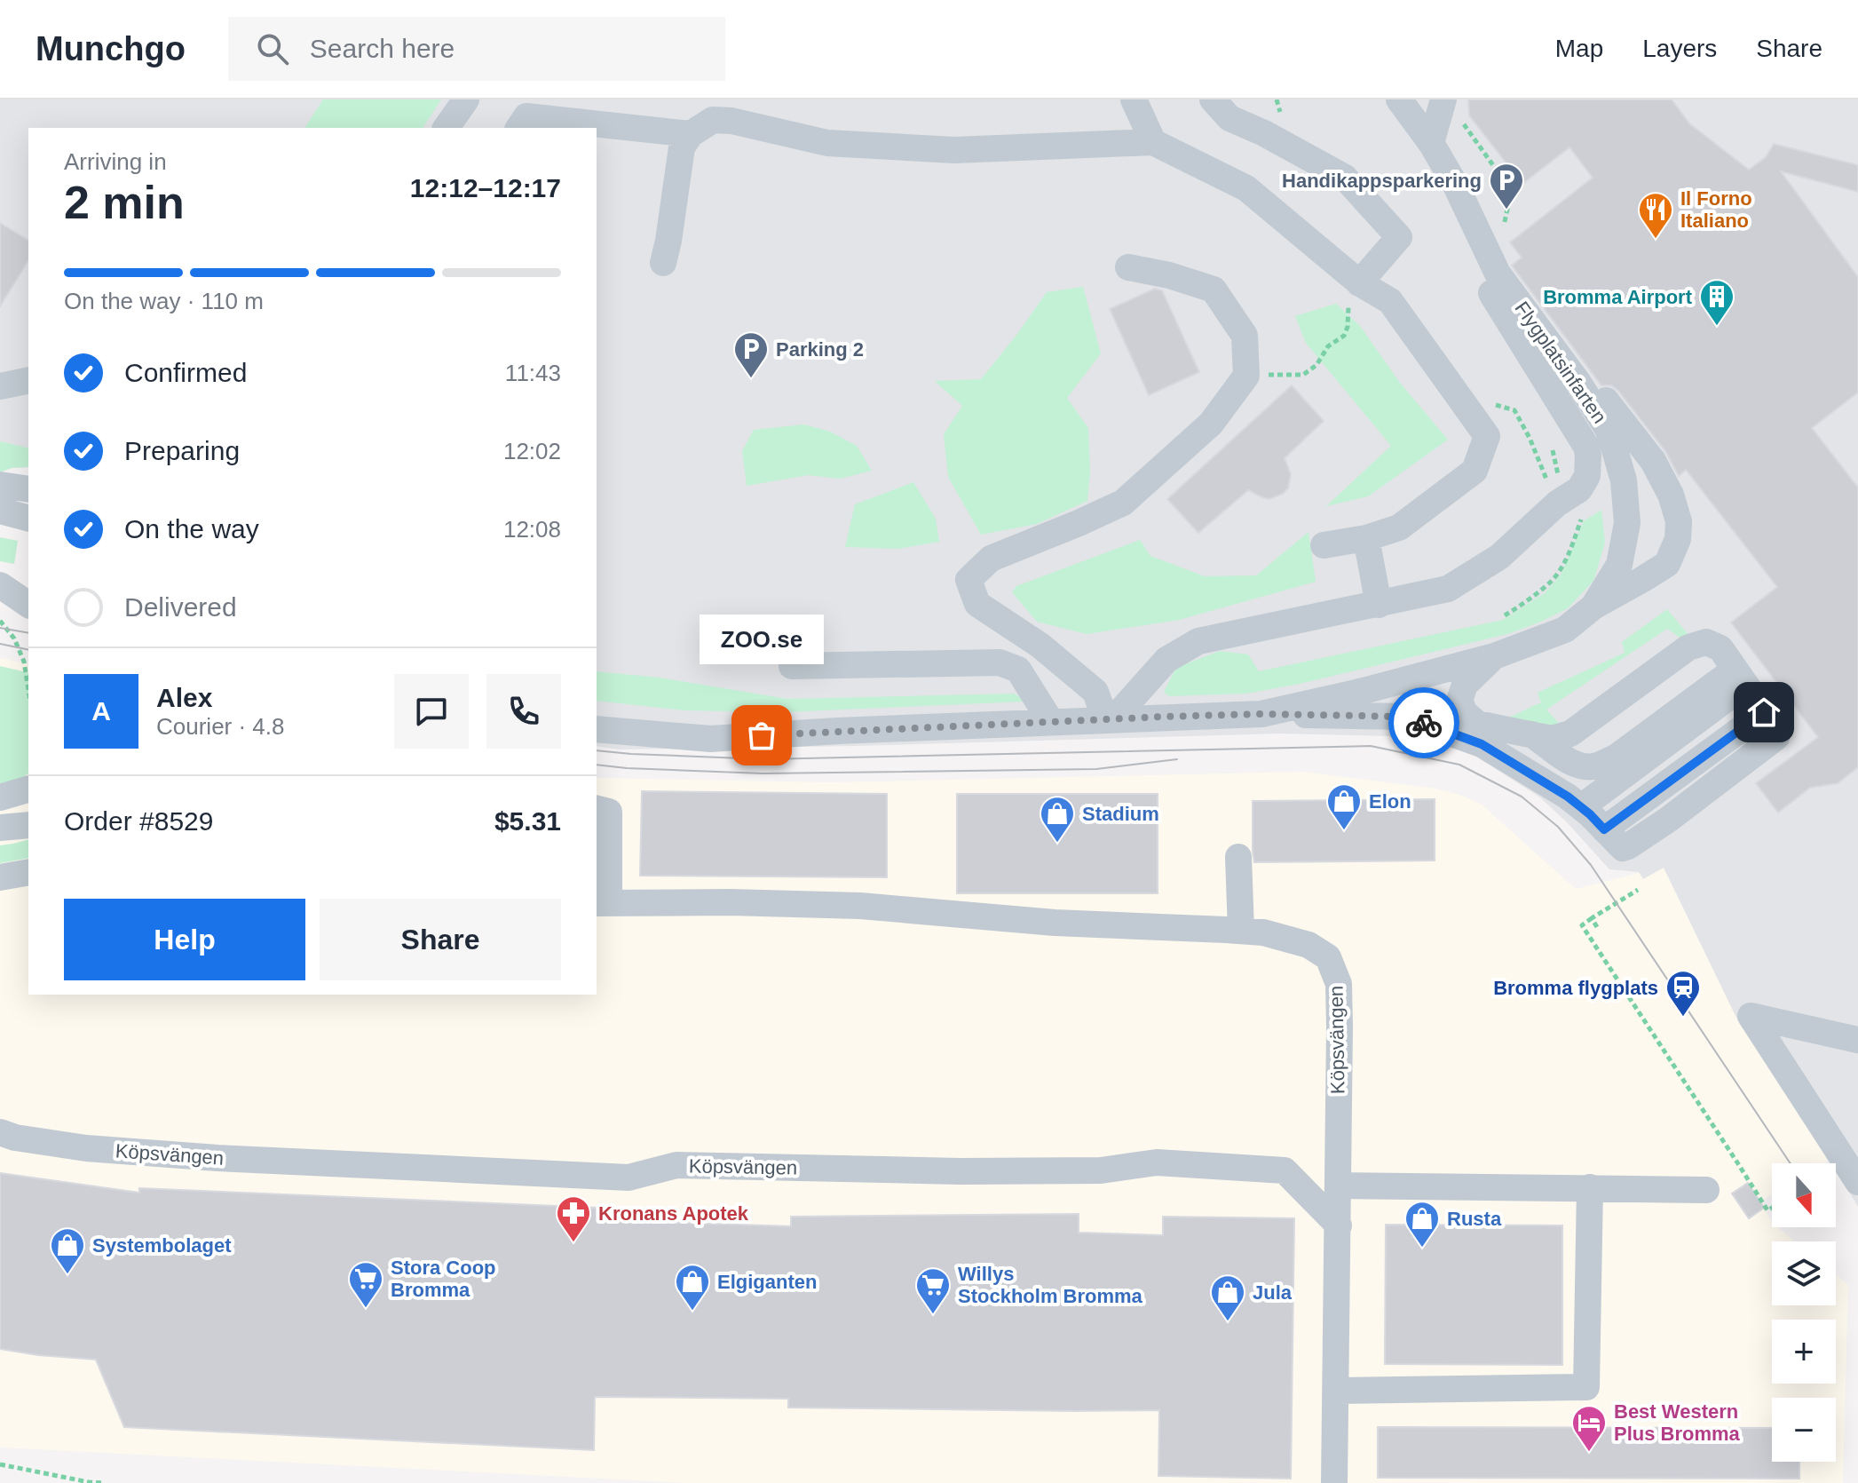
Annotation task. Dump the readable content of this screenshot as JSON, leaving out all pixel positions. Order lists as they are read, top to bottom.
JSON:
{
  "streets": {
    "street": ["Flygplatsinfarten", "Köpsvängen"]
  },
  "places": {
    "parking": ["Handikappsparkering", "Parking 2"],
    "restaurant": ["Il Forno Italiano"],
    "building": ["Bromma Airport"],
    "other": ["ZOO.se"],
    "shop": [
      "Elon",
      "Stadium",
      "Rusta",
      "Systembolaget",
      "Elgiganten",
      "Jula"
    ],
    "station": ["Bromma flygplats"],
    "pharmacy": ["Kronans Apotek"],
    "supermarket": ["Stora Coop Bromma", "Willys Stockholm Bromma"],
    "hotel": ["Best Western Plus Bromma"]
  },
  "north": "bottom",
  "page": {
    "header": "Munchgo",
    "search": "Search here",
    "nav": ["Map", "Layers", "Share"],
    "heading": ["2 min", "Arriving in", "12:12–12:17"],
    "panel": [
      "Alex",
      "Courier · 4.8",
      "Order #8529",
      "$5.31"
    ],
    "bar": "On the way · 110 m",
    "list": [
      ["Confirmed", "11:43"],
      ["Preparing", "12:02"],
      ["On the way", "12:08"],
      "Delivered"
    ],
    "bubble": "ZOO.se",
    "round": "A",
    "buttons": ["Help", "Share"],
    "map_buttons": ["+", "−"]
  }
}
